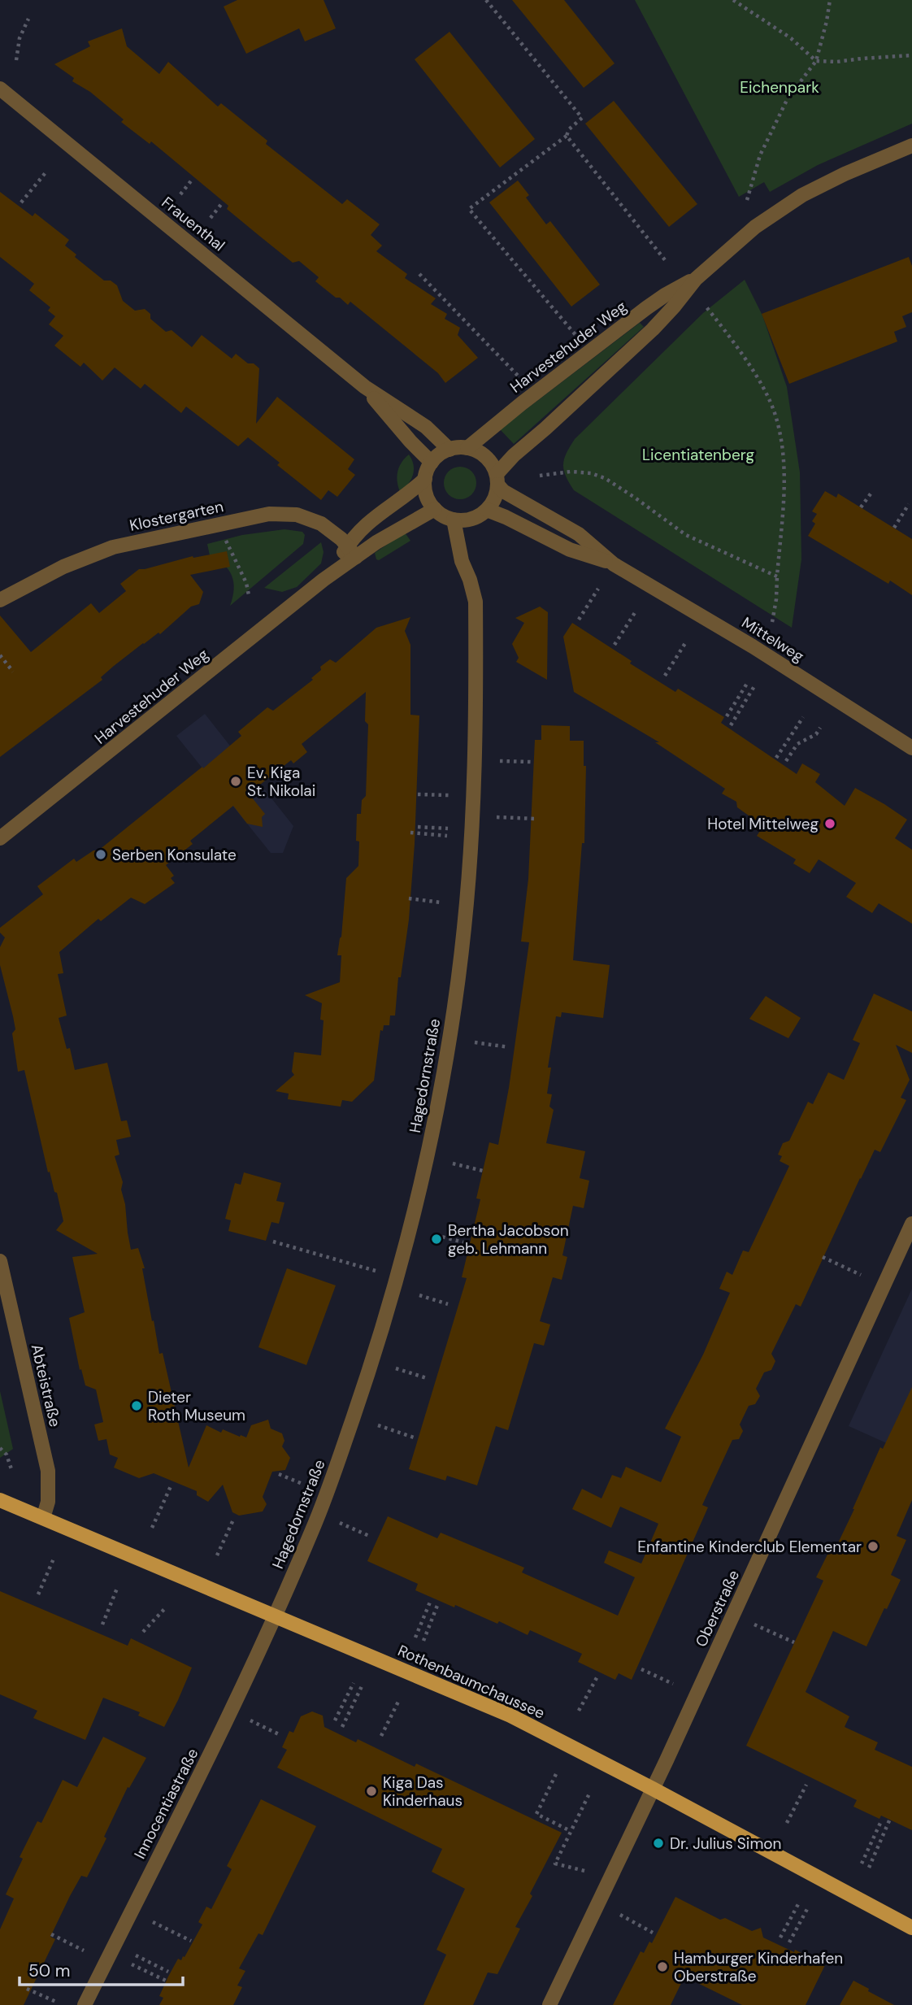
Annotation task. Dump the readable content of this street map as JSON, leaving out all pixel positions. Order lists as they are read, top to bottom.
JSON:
{
  "streets": {
    "main road": ["Rothenbaumchaussee"],
    "street": [
      "Frauenthal",
      "Harvestehuder Weg",
      "Klostergarten",
      "Mittelweg",
      "Hagedornstraße",
      "Abteistraße",
      "Oberstraße",
      "Innocentiastraße"
    ]
  },
  "crossings": [
    ["Frauenthal", "Harvestehuder Weg"],
    ["Frauenthal", "Mittelweg"],
    ["Frauenthal", "Hagedornstraße"],
    ["Harvestehuder Weg", "Klostergarten"],
    ["Harvestehuder Weg", "Mittelweg"],
    ["Harvestehuder Weg", "Hagedornstraße"],
    ["Mittelweg", "Hagedornstraße"],
    ["Hagedornstraße", "Rothenbaumchaussee"],
    ["Hagedornstraße", "Innocentiastraße"],
    ["Abteistraße", "Rothenbaumchaussee"],
    ["Oberstraße", "Rothenbaumchaussee"],
    ["Rothenbaumchaussee", "Innocentiastraße"]
  ],
  "parks": ["Eichenpark", "Licentiatenberg"],
  "places": [
    "Ev. Kiga St. Nikolai",
    "Hotel Mittelweg",
    "Serben Konsulate",
    "Bertha Jacobson geb. Lehmann",
    "Dieter Roth Museum",
    "Enfantine Kinderclub Elementar",
    "Kiga Das Kinderhaus",
    "Dr. Julius Simon",
    "Hamburger Kinderhafen Oberstraße"
  ],
  "scale_bar": "50 m"
}
